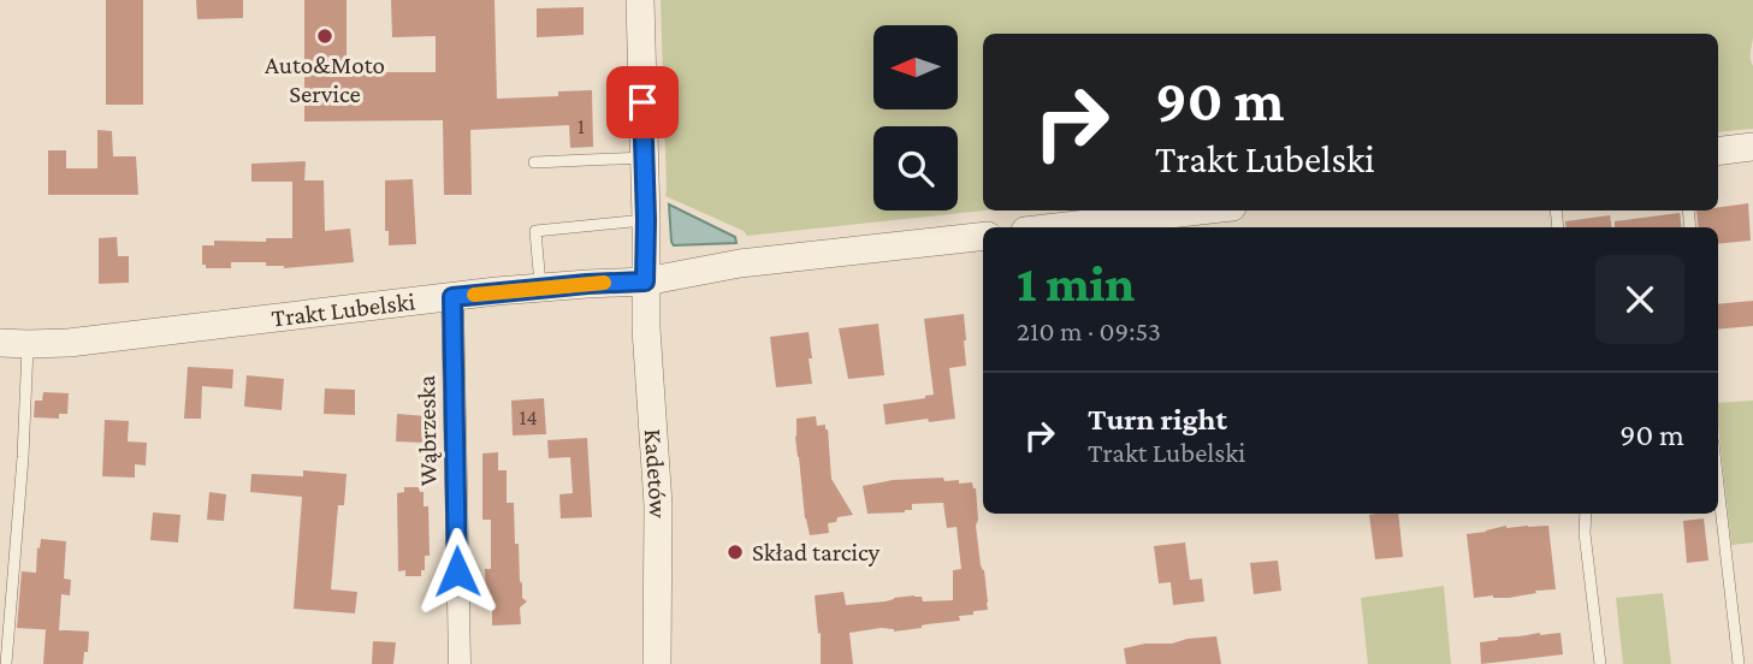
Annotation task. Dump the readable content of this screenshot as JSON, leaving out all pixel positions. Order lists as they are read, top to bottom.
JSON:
{
  "streets": {
    "street": ["Trakt Lubelski", "Wąbrzeska", "Kadetów"]
  },
  "crossings": [
    ["Trakt Lubelski", "Wąbrzeska"],
    ["Trakt Lubelski", "Kadetów"]
  ],
  "places": ["Auto&Moto Service", "Skład tarcicy"],
  "house_numbers": ["1", "14"],
  "north": "left",
  "page": {
    "turn": ["90 m", "Trakt Lubelski"],
    "heading": ["1 min", "210 m · 09:53"],
    "list": [
      {
        "name": "Turn right",
        "note": "Trakt Lubelski",
        "value": "90 m"
      }
    ]
  }
}
